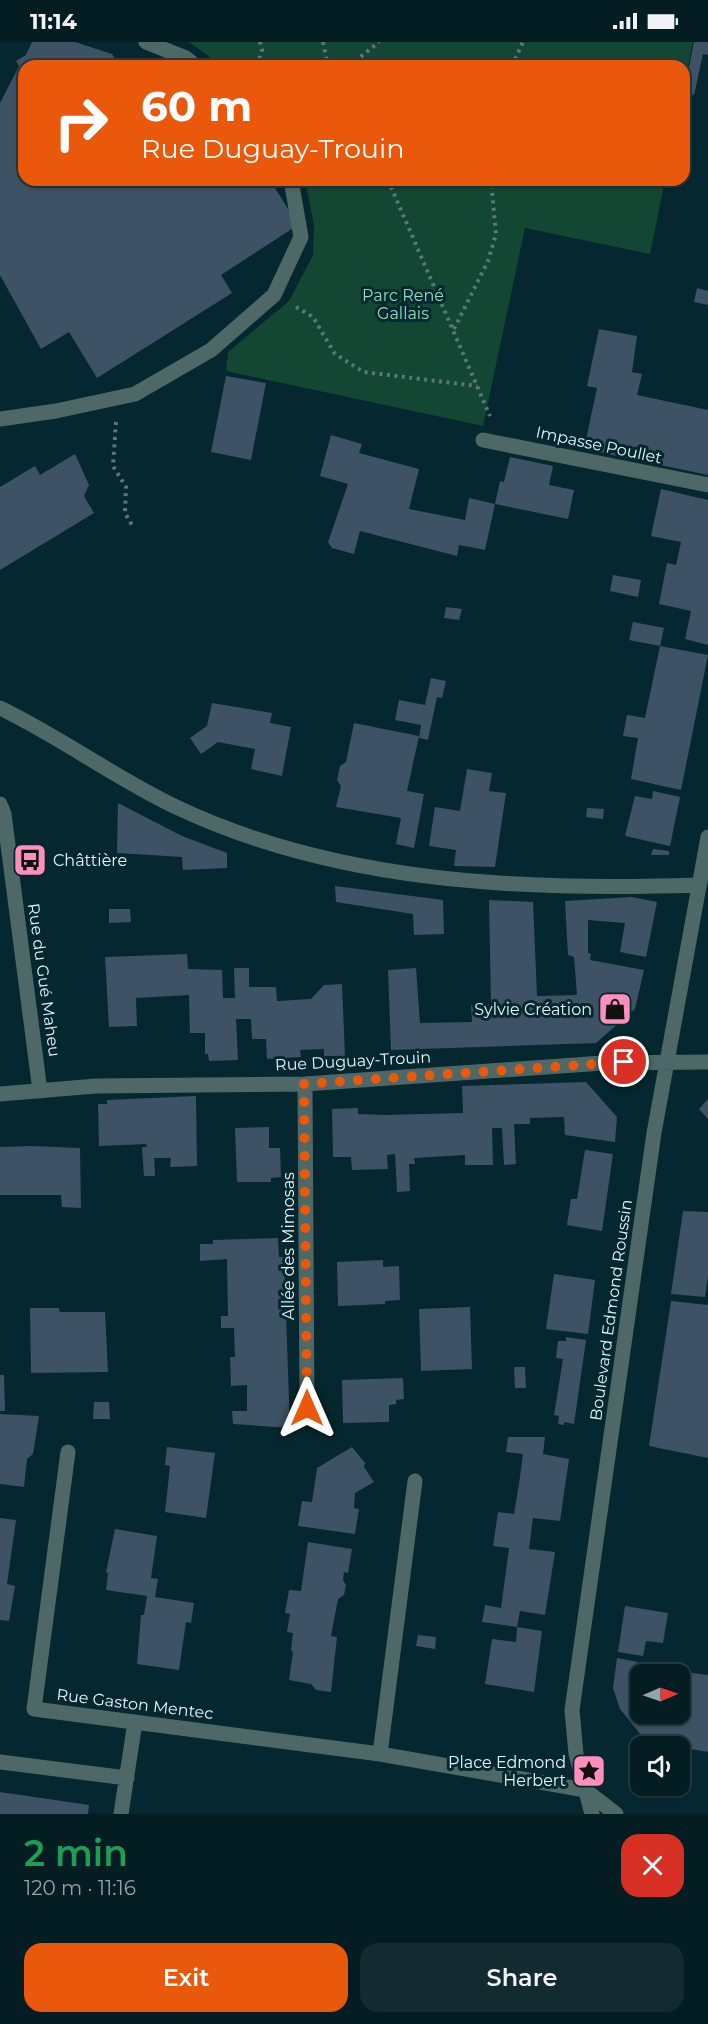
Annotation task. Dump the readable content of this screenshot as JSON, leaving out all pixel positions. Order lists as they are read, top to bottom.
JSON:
{
  "streets": {
    "street": [
      "Impasse Poullet",
      "Rue du Gué Maheu",
      "Rue Duguay-Trouin",
      "Allée des Mimosas",
      "Boulevard Edmond Roussin",
      "Rue Gaston Mentec"
    ]
  },
  "crossings": [
    ["Rue du Gué Maheu", "Rue Duguay-Trouin"],
    ["Rue Duguay-Trouin", "Allée des Mimosas"],
    ["Rue Duguay-Trouin", "Boulevard Edmond Roussin"],
    ["Boulevard Edmond Roussin", "Rue Gaston Mentec"]
  ],
  "parks": ["Parc René Gallais"],
  "places": {
    "bus stop": ["Châttière"],
    "shop": ["Sylvie Création"],
    "place": ["Place Edmond Herbert"]
  },
  "north": "right",
  "page": {
    "status": "11:14",
    "turn": ["60 m", "Rue Duguay-Trouin"],
    "heading": ["2 min", "120 m · 11:16"],
    "buttons": ["Exit", "Share"]
  }
}
